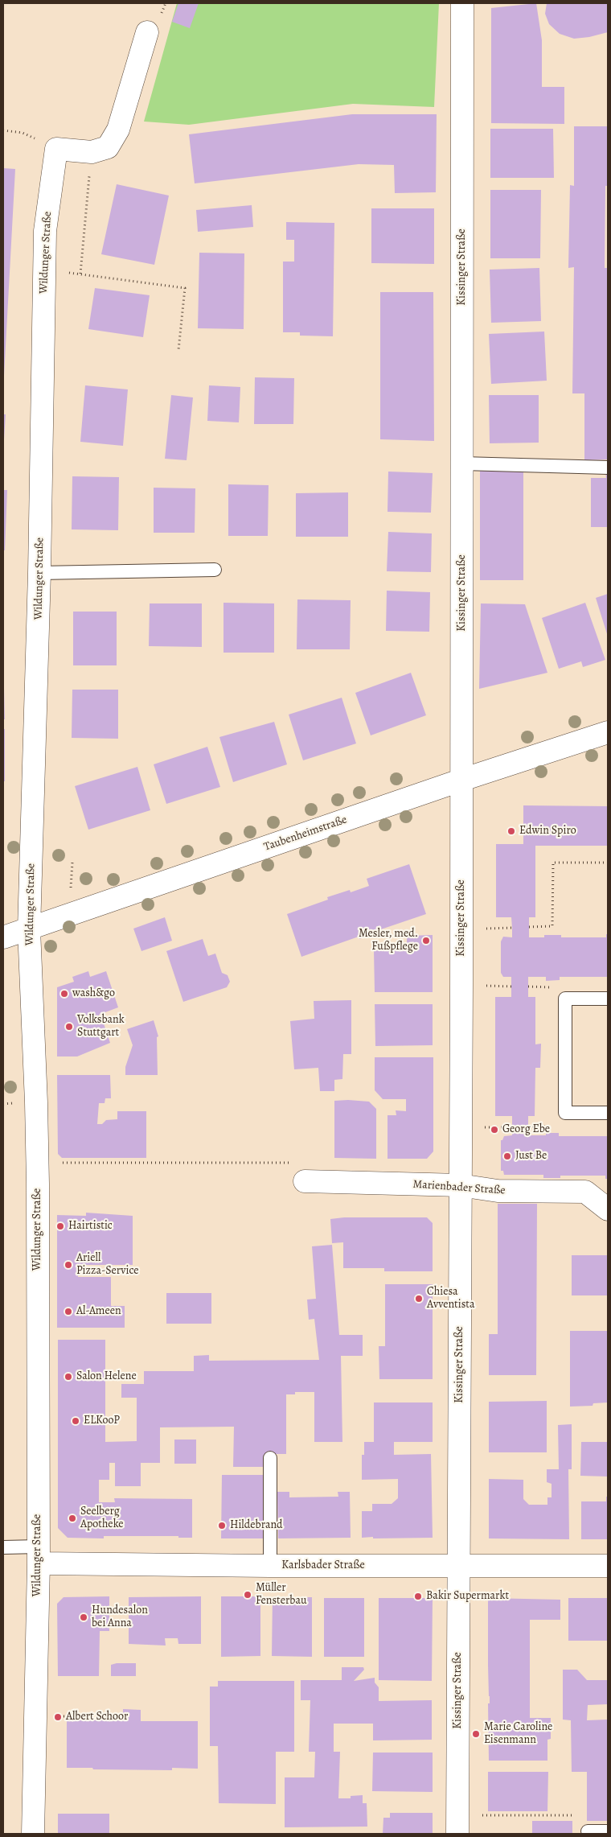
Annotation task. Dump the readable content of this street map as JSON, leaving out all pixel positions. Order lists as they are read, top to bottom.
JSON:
{
  "streets": {
    "street": [
      "Wildunger Straße",
      "Kissinger Straße",
      "Taubenheimstraße",
      "Marienbader Straße",
      "Karlsbader Straße"
    ]
  },
  "crossings": [
    ["Wildunger Straße", "Taubenheimstraße"],
    ["Wildunger Straße", "Karlsbader Straße"],
    ["Kissinger Straße", "Taubenheimstraße"],
    ["Kissinger Straße", "Marienbader Straße"],
    ["Kissinger Straße", "Karlsbader Straße"]
  ],
  "places": [
    "Edwin Spiro",
    "Mesler, med. Fußpflege",
    "wash&go",
    "Volksbank Stuttgart",
    "Georg Ebe",
    "Just Be",
    "Hairtistic",
    "Ariell Pizza-Service",
    "Chiesa Avventista",
    "Al-Ameen",
    "Salon Helene",
    "ELKooP",
    "Seelberg Apotheke",
    "Hildebrand",
    "Müller Fensterbau",
    "Bakir Supermarkt",
    "Hundesalon bei Anna",
    "Albert Schoor",
    "Marie Caroline Eisenmann"
  ]
}
